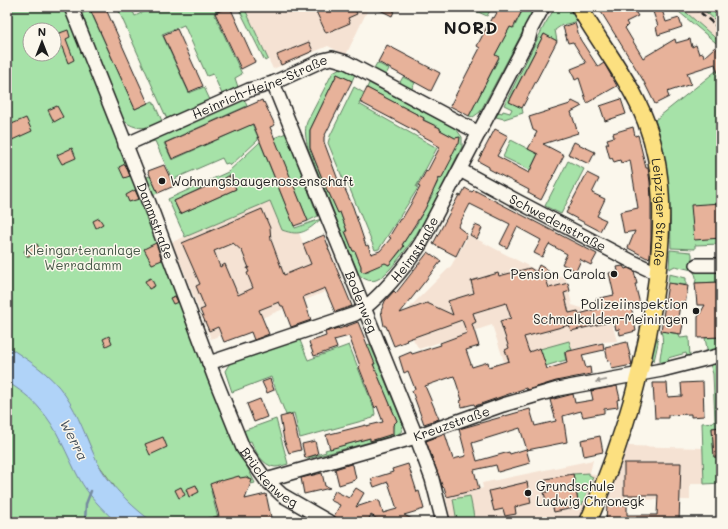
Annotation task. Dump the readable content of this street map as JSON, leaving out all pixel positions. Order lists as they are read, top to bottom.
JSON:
{
  "streets": {
    "main road": ["Leipziger Straße"],
    "street": [
      "Heinrich-Heine-Straße",
      "Dammstraße",
      "Schwedenstraße",
      "Heimstraße",
      "Bodenweg",
      "Kreuzstraße",
      "Brückenweg"
    ]
  },
  "crossings": [
    ["Heinrich-Heine-Straße", "Dammstraße"],
    ["Heinrich-Heine-Straße", "Heimstraße"],
    ["Heinrich-Heine-Straße", "Bodenweg"],
    ["Leipziger Straße", "Schwedenstraße"],
    ["Leipziger Straße", "Kreuzstraße"],
    ["Dammstraße", "Heimstraße"],
    ["Dammstraße", "Brückenweg"],
    ["Schwedenstraße", "Heimstraße"],
    ["Heimstraße", "Bodenweg"],
    ["Bodenweg", "Kreuzstraße"],
    ["Kreuzstraße", "Brückenweg"]
  ],
  "one_way": ["Kreuzstraße"],
  "districts": ["NORD"],
  "water": ["Werra"],
  "parks": ["Kleingartenanlage Werradamm"],
  "places": [
    "Wohnungsbaugenossenschaft",
    "Pension Carola",
    "Polizeiinspektion Schmalkalden-Meiningen",
    "Grundschule Ludwig Chronegk"
  ],
  "north": "top"
}
